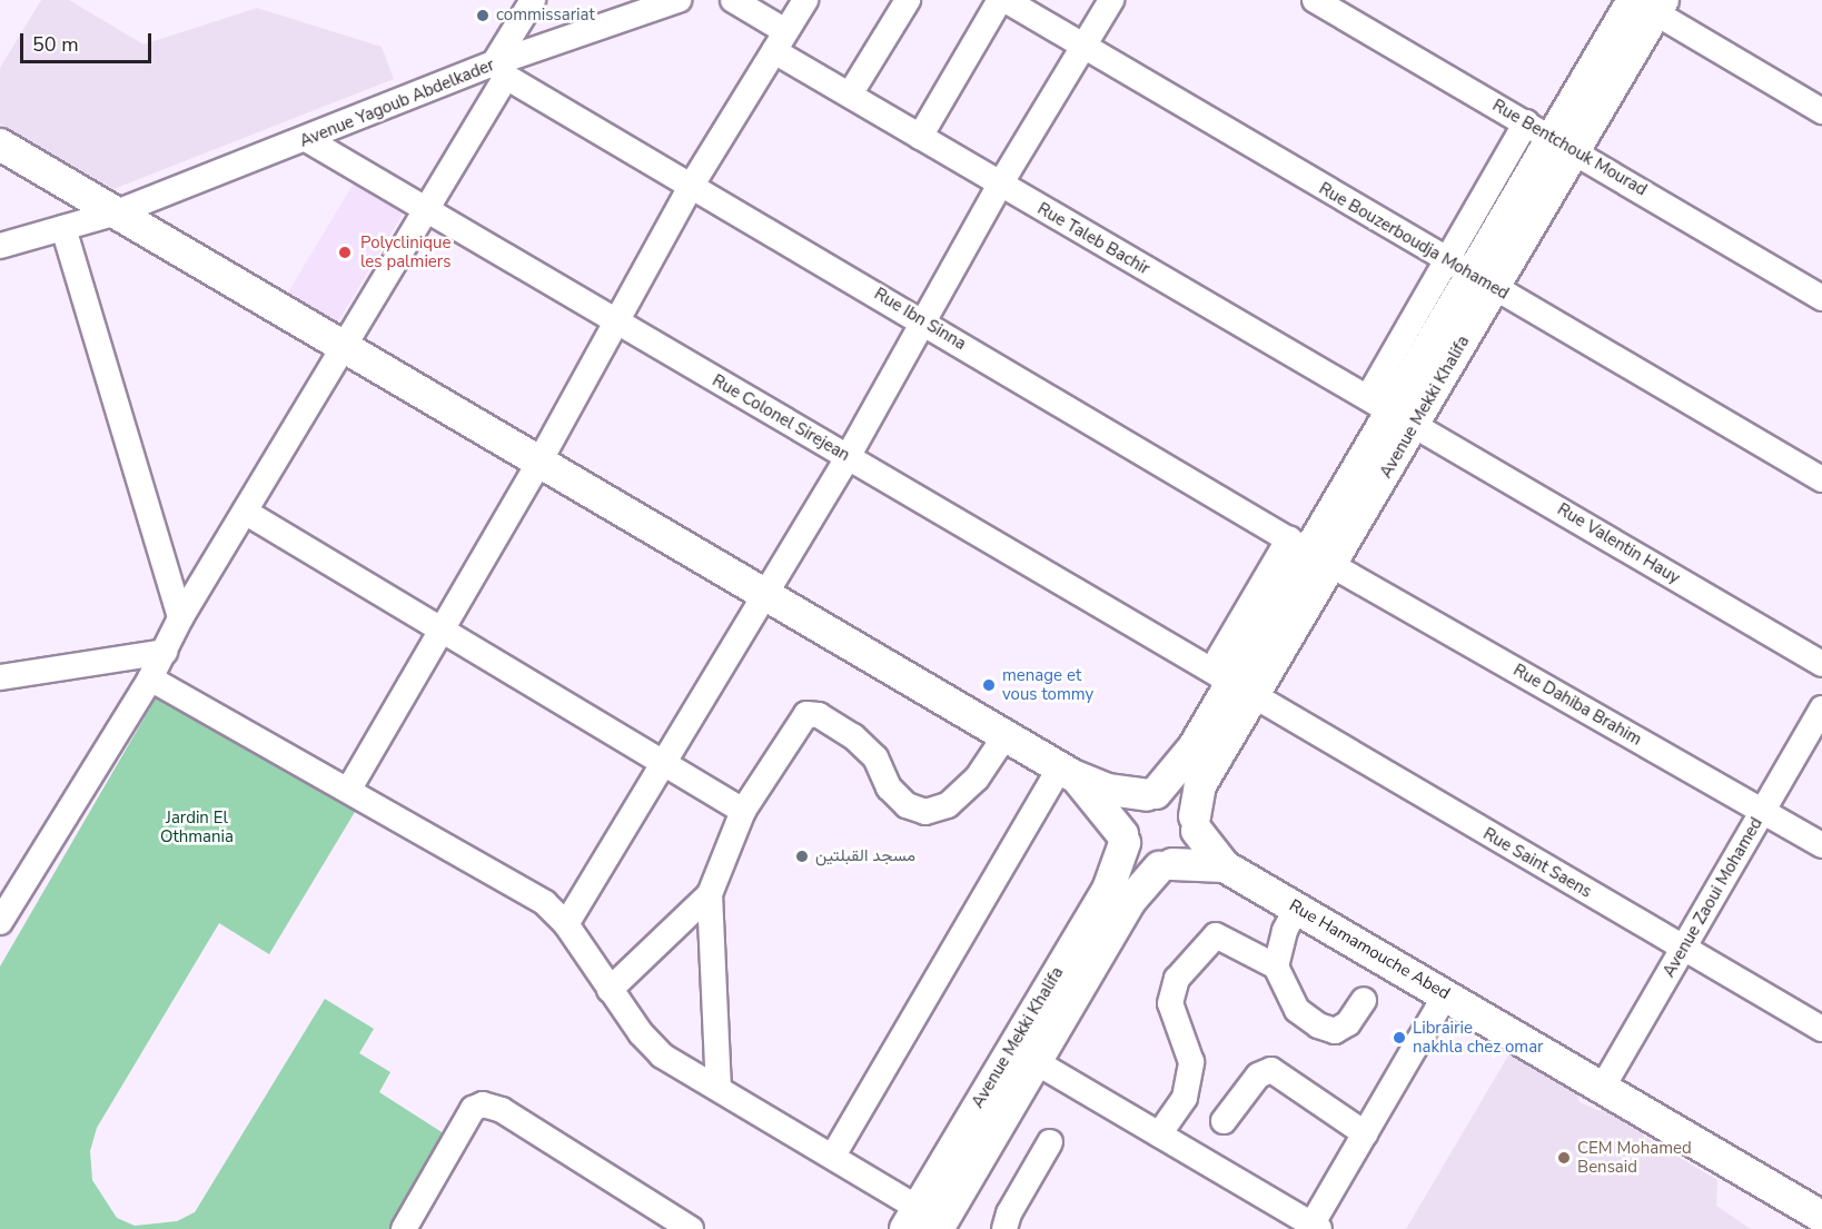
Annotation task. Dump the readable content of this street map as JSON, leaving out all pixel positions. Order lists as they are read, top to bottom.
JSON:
{
  "streets": {
    "main road": ["Avenue Mekki Khalifa", "Rue Hamamouche Abed"],
    "street": [
      "Avenue Yagoub Abdelkader",
      "Rue Bentchouk Mourad",
      "Rue Taleb Bachir",
      "Rue Bouzerboudja Mohamed",
      "Rue Ibn Sinna",
      "Rue Colonel Sirejean",
      "Rue Valentin Hauy",
      "Rue Dahiba Brahim",
      "Rue Saint Saens",
      "Avenue Zaoui Mohamed"
    ]
  },
  "crossings": [
    ["Avenue Yagoub Abdelkader", "Rue Ibn Sinna"],
    ["Avenue Yagoub Abdelkader", "Rue Colonel Sirejean"],
    ["Rue Bentchouk Mourad", "Avenue Mekki Khalifa"],
    ["Rue Taleb Bachir", "Avenue Mekki Khalifa"],
    ["Rue Taleb Bachir", "Rue Valentin Hauy"],
    ["Rue Bouzerboudja Mohamed", "Avenue Mekki Khalifa"],
    ["Rue Ibn Sinna", "Avenue Mekki Khalifa"],
    ["Rue Ibn Sinna", "Rue Dahiba Brahim"],
    ["Avenue Mekki Khalifa", "Rue Colonel Sirejean"],
    ["Avenue Mekki Khalifa", "Rue Valentin Hauy"],
    ["Avenue Mekki Khalifa", "Rue Dahiba Brahim"],
    ["Avenue Mekki Khalifa", "Rue Saint Saens"],
    ["Rue Colonel Sirejean", "Rue Saint Saens"],
    ["Rue Dahiba Brahim", "Avenue Zaoui Mohamed"],
    ["Rue Saint Saens", "Avenue Zaoui Mohamed"],
    ["Avenue Zaoui Mohamed", "Rue Hamamouche Abed"]
  ],
  "parks": ["Jardin El Othmania"],
  "places": [
    "commissariat",
    "Polyclinique les palmiers",
    "menage et vous tommy",
    "مسجد القبلتين",
    "Librairie nakhla chez omar",
    "CEM Mohamed Bensaid"
  ],
  "scale_bar": "50 m"
}
